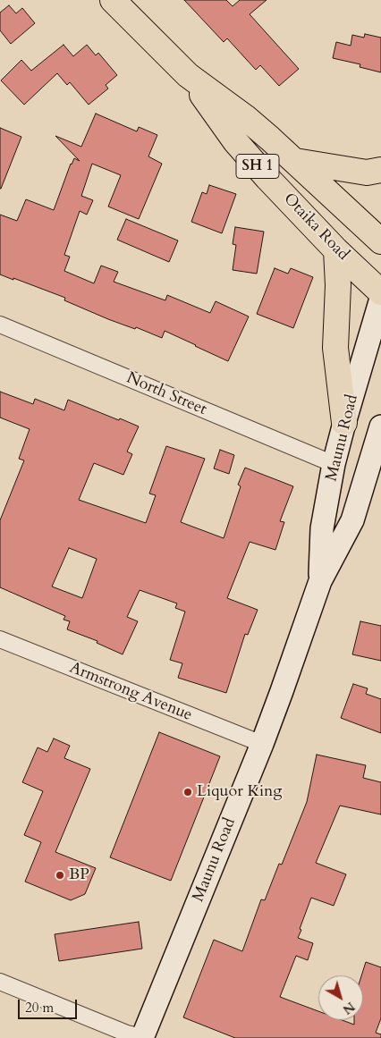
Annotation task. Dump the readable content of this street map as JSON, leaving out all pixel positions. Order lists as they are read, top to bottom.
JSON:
{
  "streets": {
    "highway": ["SH 1", "Otaika Road"],
    "main road": ["Maunu Road"],
    "street": ["North Street", "Armstrong Avenue"]
  },
  "crossings": [
    ["North Street", "Maunu Road"],
    ["Maunu Road", "Armstrong Avenue"]
  ],
  "places": ["Liquor King", "BP"],
  "scale_bar": "20 m",
  "north": "bottom right"
}
